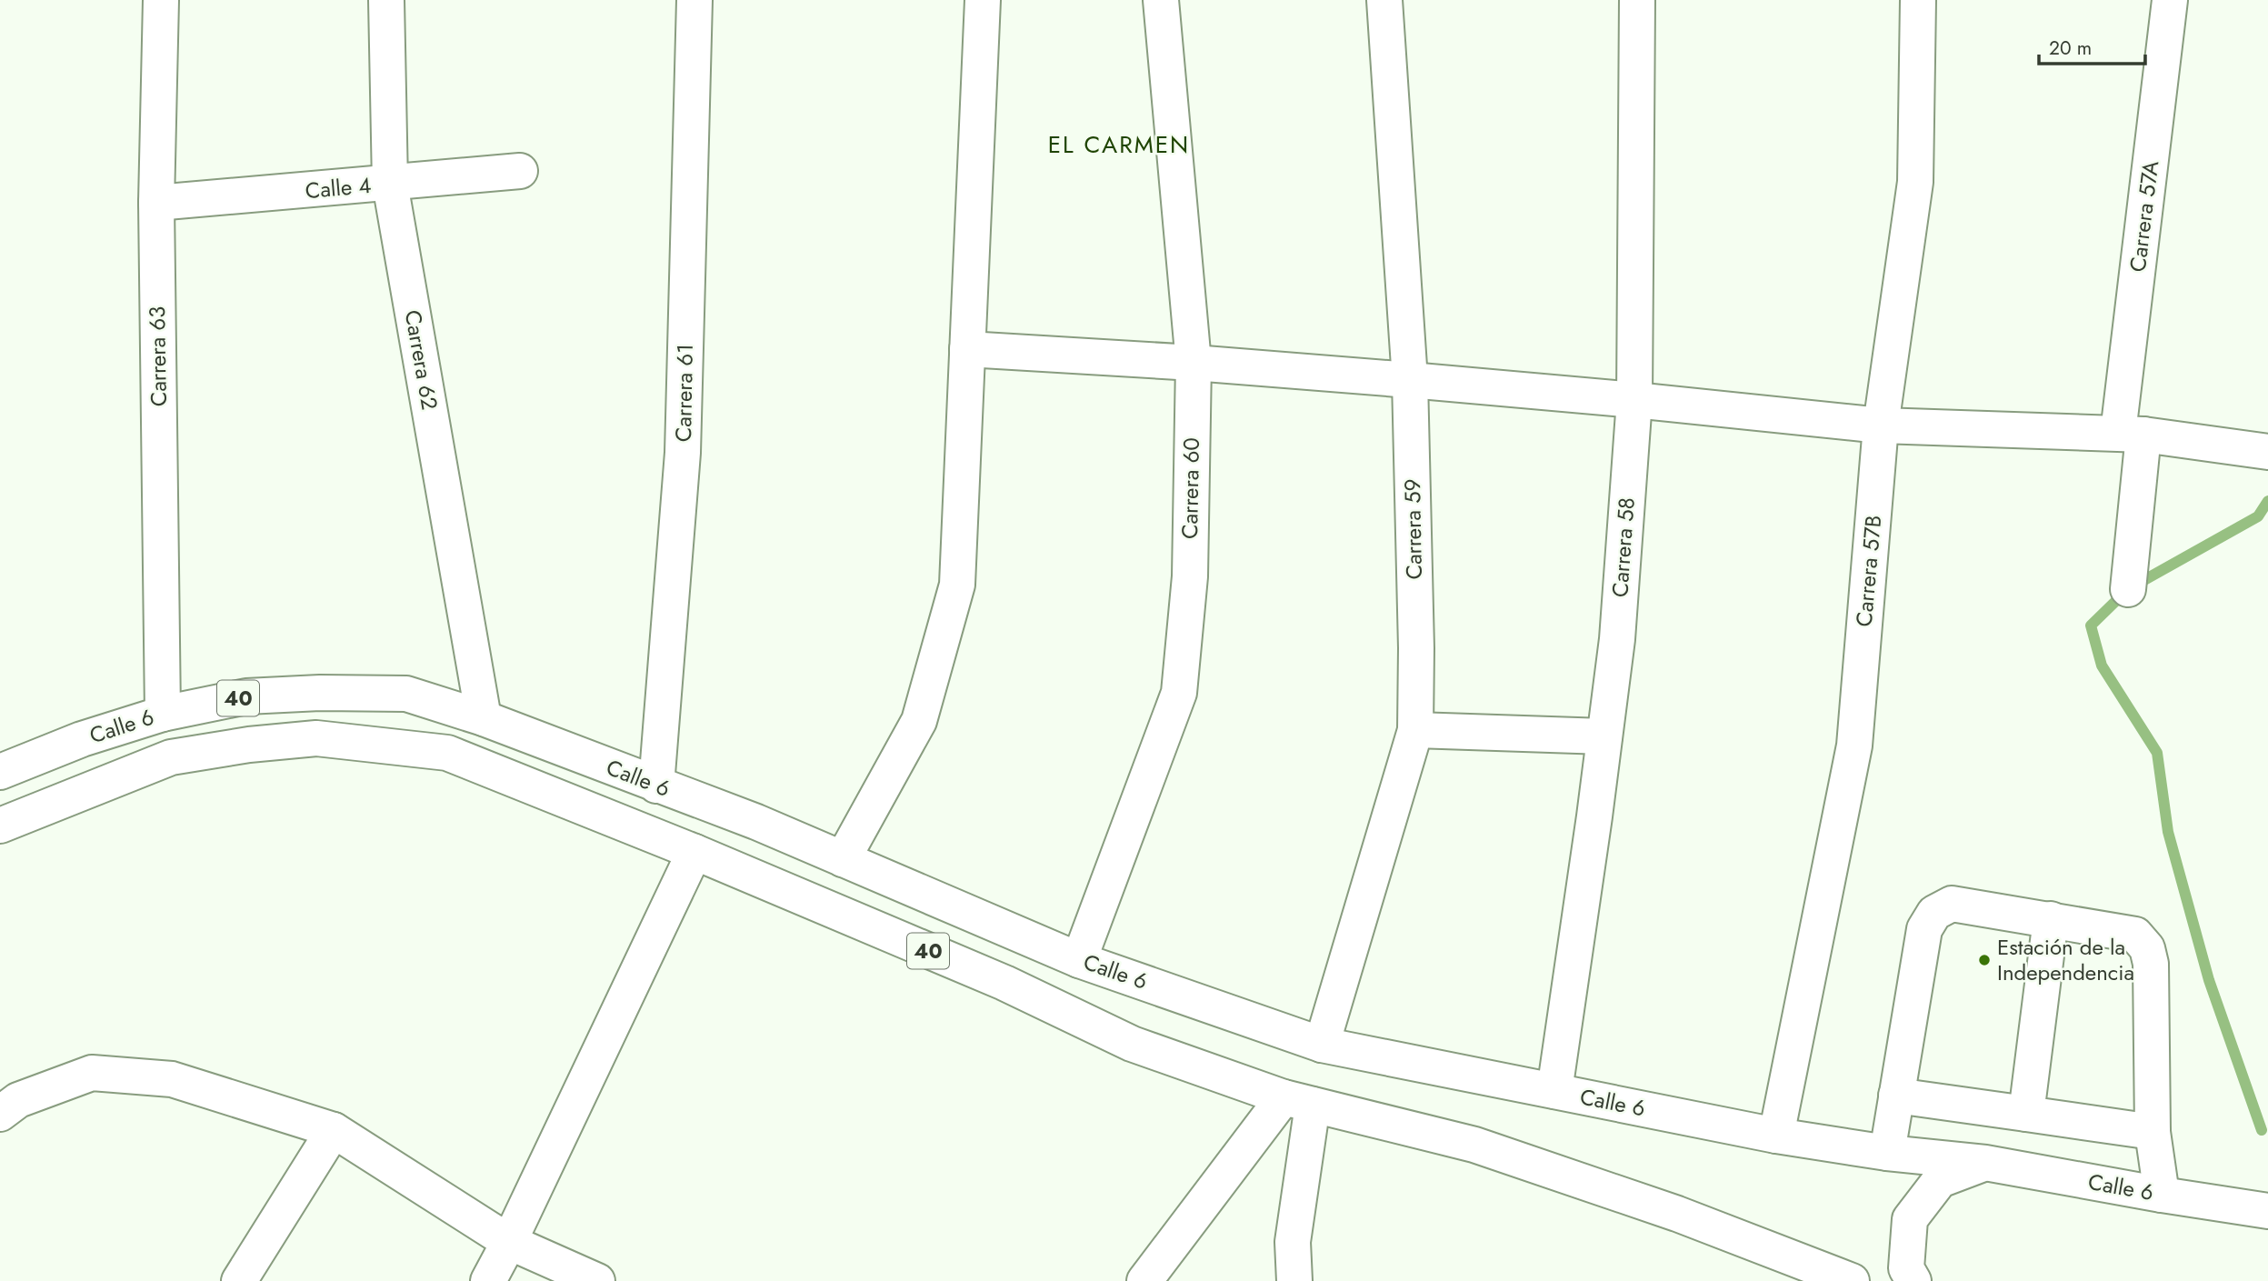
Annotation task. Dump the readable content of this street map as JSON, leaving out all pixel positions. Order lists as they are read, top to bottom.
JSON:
{
  "streets": {
    "main road": [
      "Calle 4",
      "Carrera 57A",
      "Carrera 63",
      "Carrera 62",
      "Carrera 61",
      "Carrera 60",
      "Carrera 59",
      "Carrera 58",
      "Carrera 57B",
      "40",
      "Calle 6"
    ]
  },
  "crossings": [
    ["Calle 4", "Carrera 63"],
    ["Calle 4", "Carrera 62"],
    ["Carrera 63", "Calle 6"],
    ["Carrera 62", "Calle 6"],
    ["Carrera 61", "Calle 6"],
    ["Carrera 60", "Calle 6"],
    ["Carrera 59", "Calle 6"],
    ["Carrera 58", "Calle 6"],
    ["Carrera 57B", "Calle 6"]
  ],
  "districts": ["EL CARMEN"],
  "places": ["Estación de la Independencia"],
  "scale_bar": "20 m"
}
